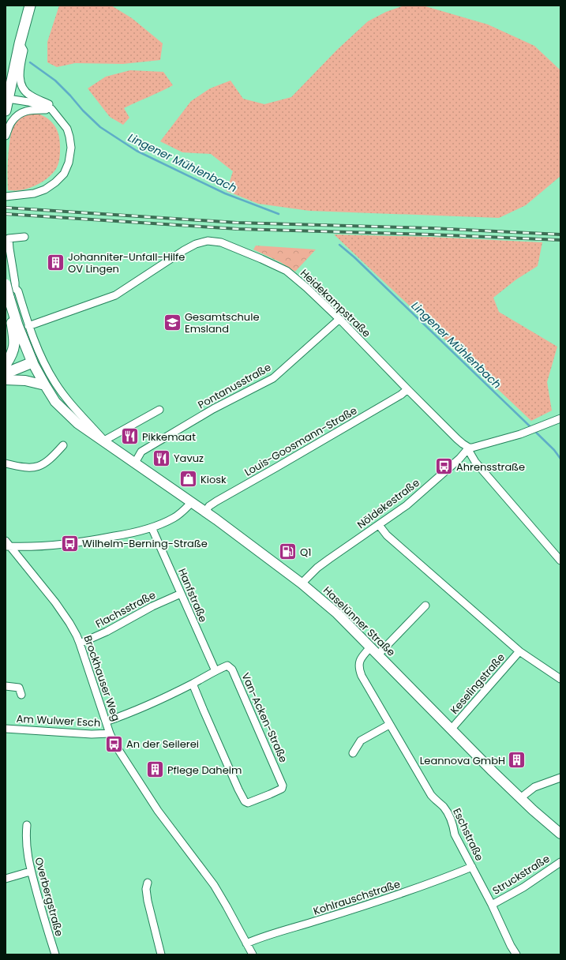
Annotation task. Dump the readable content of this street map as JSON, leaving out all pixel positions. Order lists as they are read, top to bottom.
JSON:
{
  "streets": {
    "street": [
      "Heidekampstraße",
      "Pontanusstraße",
      "Louis-Goosmann-Straße",
      "Nöldekestraße",
      "Hanfstraße",
      "Flachsstraße",
      "Haselünner Straße",
      "Brockhauser Weg",
      "Keselingstraße",
      "Van-Acken-Straße",
      "Am Wulwer Esch",
      "Eschstraße",
      "Struckstraße",
      "Overbergstraße",
      "Kohlrauschstraße"
    ]
  },
  "crossings": [
    ["Heidekampstraße", "Pontanusstraße"],
    ["Heidekampstraße", "Louis-Goosmann-Straße"],
    ["Heidekampstraße", "Nöldekestraße"],
    ["Heidekampstraße", "Haselünner Straße"],
    ["Pontanusstraße", "Haselünner Straße"],
    ["Louis-Goosmann-Straße", "Haselünner Straße"],
    ["Nöldekestraße", "Haselünner Straße"],
    ["Hanfstraße", "Flachsstraße"],
    ["Hanfstraße", "Van-Acken-Straße"],
    ["Flachsstraße", "Brockhauser Weg"],
    ["Haselünner Straße", "Keselingstraße"],
    ["Haselünner Straße", "Eschstraße"],
    ["Brockhauser Weg", "Am Wulwer Esch"],
    ["Brockhauser Weg", "Kohlrauschstraße"],
    ["Eschstraße", "Struckstraße"],
    ["Eschstraße", "Kohlrauschstraße"]
  ],
  "water": ["Lingener Mühlenbach"],
  "places": {
    "building": ["Johanniter-Unfall-Hilfe OV Lingen", "Leannova GmbH", "Pflege Daheim"],
    "school or university": ["Gesamtschule Emsland"],
    "restaurant": ["Pikkemaat", "Yavuz"],
    "bus stop": ["Ahrensstraße", "Wilhelm-Berning-Straße", "An der Seilerei"],
    "shop": ["Kiosk"],
    "fuel station": ["Q1"]
  }
}
